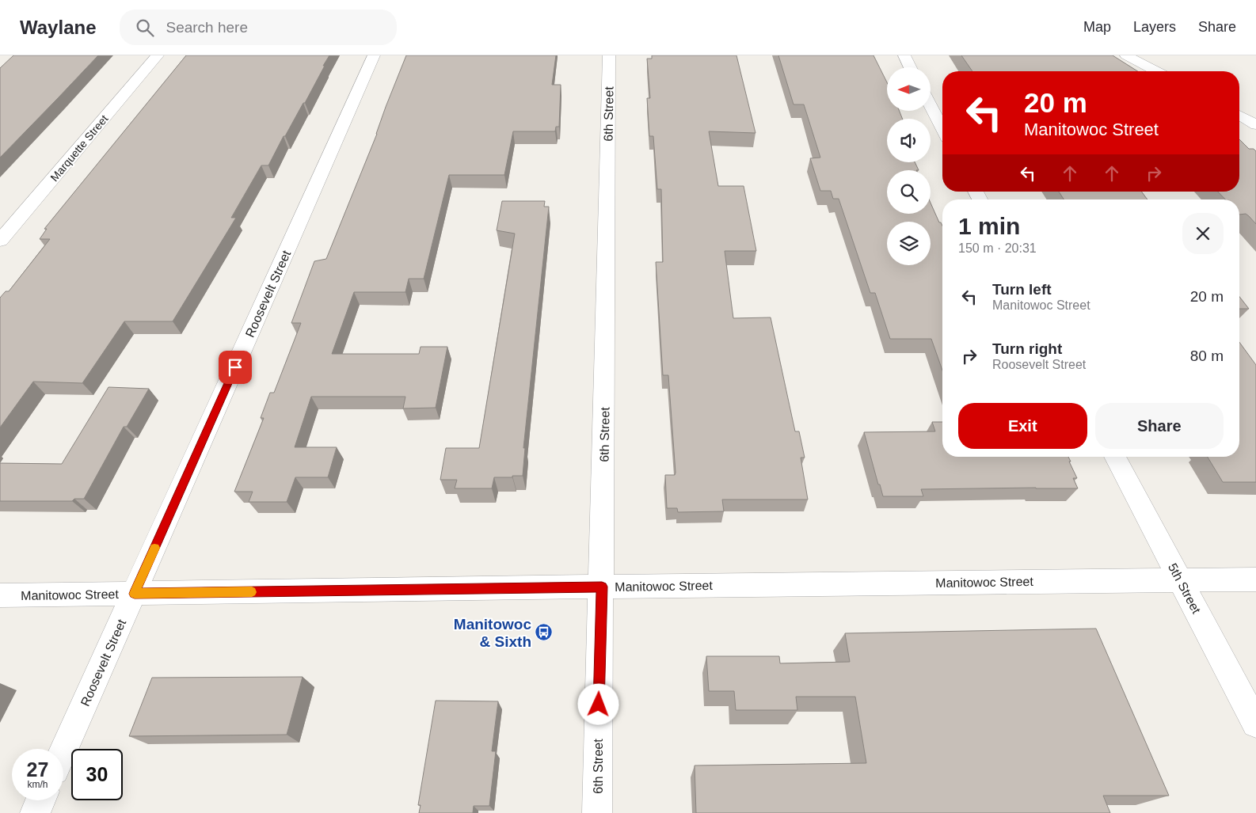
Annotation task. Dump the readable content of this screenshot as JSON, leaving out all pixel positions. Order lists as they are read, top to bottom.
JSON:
{
  "streets": {
    "street": [
      "6th Street",
      "Marquette Street",
      "Roosevelt Street",
      "Manitowoc Street",
      "5th Street"
    ]
  },
  "crossings": [
    ["6th Street", "Manitowoc Street"],
    ["Roosevelt Street", "Manitowoc Street"],
    ["Manitowoc Street", "5th Street"]
  ],
  "places": {
    "bus stop": ["Manitowoc & Sixth"]
  },
  "north": "left",
  "page": {
    "header": "Waylane",
    "search": "Search here",
    "nav": ["Map", "Layers", "Share"],
    "turn": ["20 m", "Manitowoc Street"],
    "heading": ["1 min", "150 m · 20:31"],
    "list": [
      {
        "name": "Turn left",
        "note": "Manitowoc Street",
        "value": "20 m"
      },
      {
        "name": "Turn right",
        "note": "Roosevelt Street",
        "value": "80 m"
      }
    ],
    "buttons": ["Exit", "Share"],
    "speed": "27 km/h",
    "limit": "30"
  }
}
